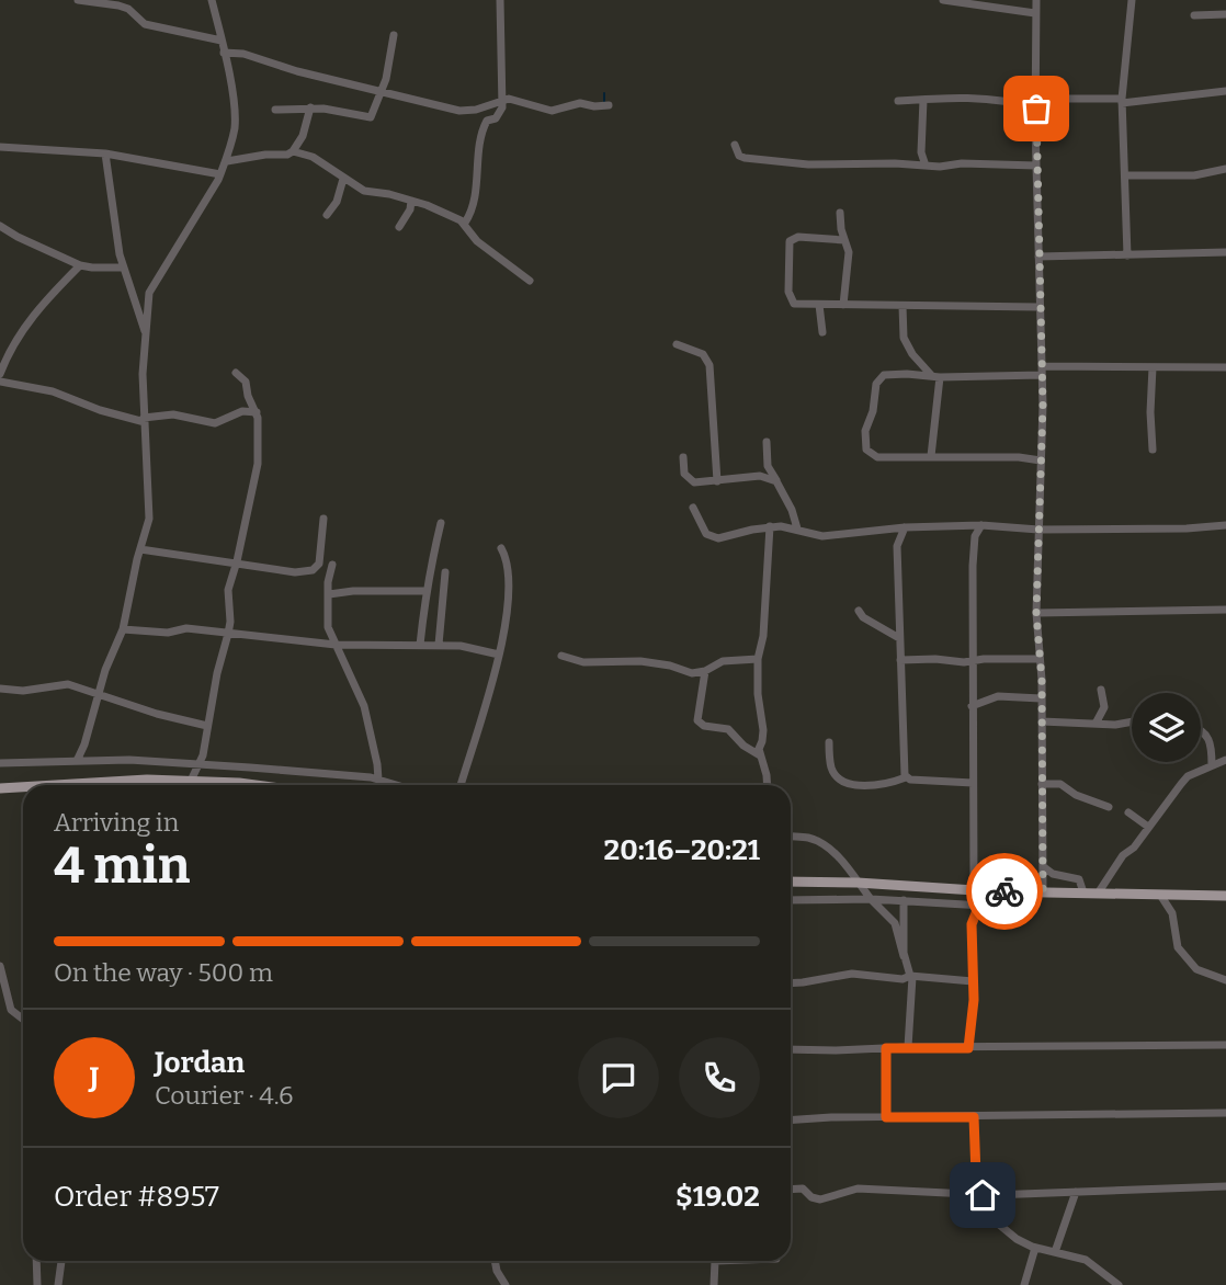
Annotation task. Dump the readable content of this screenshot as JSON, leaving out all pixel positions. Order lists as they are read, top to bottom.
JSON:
{
  "page": {
    "heading": ["4 min", "Arriving in", "20:16–20:21"],
    "panel": [
      "Jordan",
      "Courier · 4.6",
      "Order #8957",
      "$19.02"
    ],
    "bar": "On the way · 500 m",
    "round": "J"
  }
}
